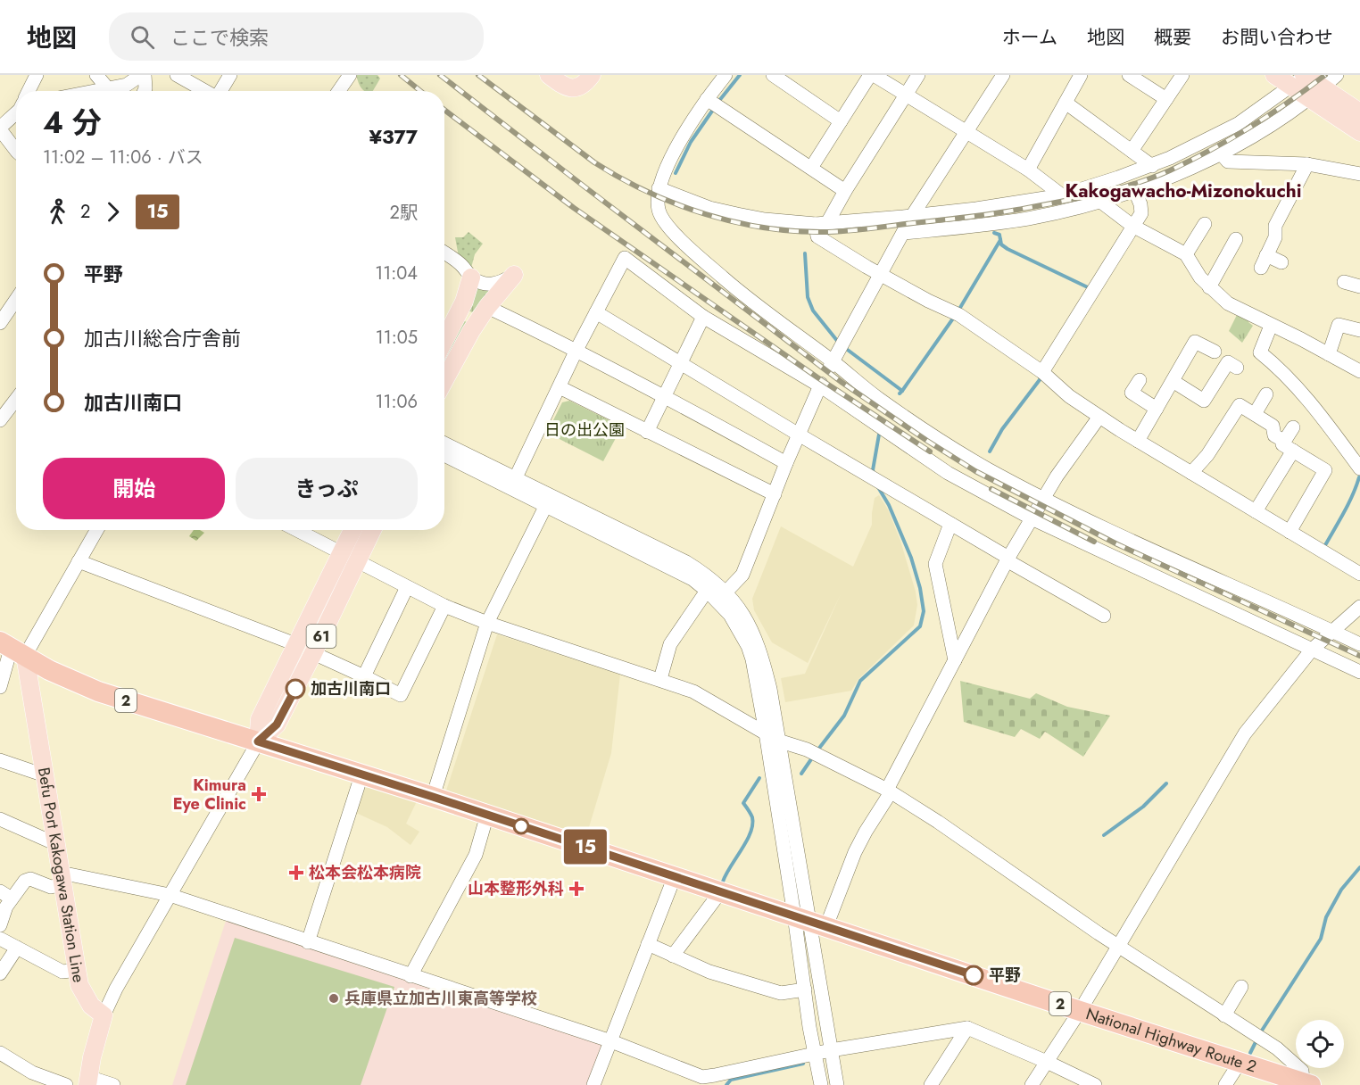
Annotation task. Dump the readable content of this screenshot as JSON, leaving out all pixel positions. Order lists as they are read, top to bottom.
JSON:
{
  "streets": {
    "highway": ["2", "National Highway Route 2"],
    "main road": ["61", "Befu Port Kakogawa Station Line"]
  },
  "crossings": [
    ["61", "National Highway Route 2"],
    ["Befu Port Kakogawa Station Line", "National Highway Route 2"]
  ],
  "districts": ["Kakogawacho-Mizonokuchi"],
  "parks": ["日の出公園"],
  "places": {
    "other": ["加古川南口", "平野", "兵庫県立加古川東高等学校"],
    "health": ["Kimura Eye Clinic", "松本会松本病院", "山本整形外科"]
  },
  "lines": ["bus line 15"],
  "page": {
    "header": "地図",
    "search": "ここで検索",
    "nav": [
      "ホーム",
      "地図",
      "概要",
      "お問い合わせ"
    ],
    "on_map": "15",
    "heading": ["4 分", "11:02 – 11:06 · バス", "¥377"],
    "legs": ["2", "15", "2駅"],
    "list": [
      {
        "name": "平野",
        "value": "11:04"
      },
      {
        "name": "加古川総合庁舎前",
        "value": "11:05"
      },
      {
        "name": "加古川南口",
        "value": "11:06"
      }
    ],
    "buttons": ["開始", "きっぷ"]
  }
}
